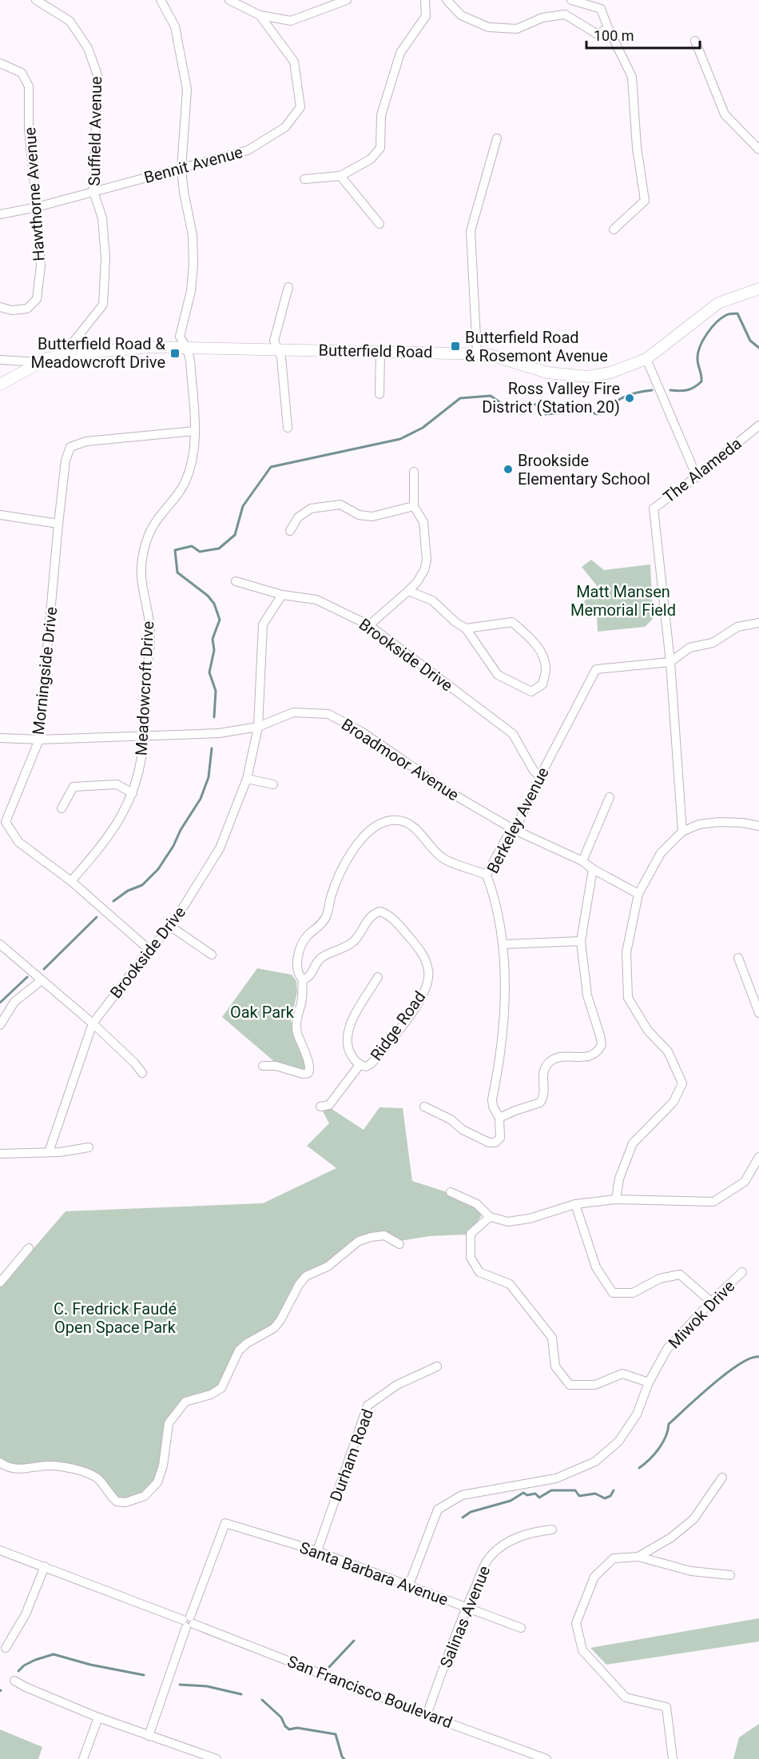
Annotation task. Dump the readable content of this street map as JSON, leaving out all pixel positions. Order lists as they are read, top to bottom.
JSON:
{
  "streets": {
    "street": [
      "Suffield Avenue",
      "Bennit Avenue",
      "Hawthorne Avenue",
      "Butterfield Road",
      "The Alameda",
      "Brookside Drive",
      "Morningside Drive",
      "Meadowcroft Drive",
      "Broadmoor Avenue",
      "Berkeley Avenue",
      "Ridge Road",
      "Miwok Drive",
      "Durham Road",
      "Santa Barbara Avenue",
      "Salinas Avenue",
      "San Francisco Boulevard"
    ]
  },
  "crossings": [
    ["Suffield Avenue", "Bennit Avenue"],
    ["Suffield Avenue", "Butterfield Road"],
    ["Bennit Avenue", "Hawthorne Avenue"],
    ["Bennit Avenue", "Meadowcroft Drive"],
    ["Butterfield Road", "Meadowcroft Drive"],
    ["The Alameda", "Berkeley Avenue"],
    ["Brookside Drive", "Morningside Drive"],
    ["Brookside Drive", "Broadmoor Avenue"],
    ["Brookside Drive", "Berkeley Avenue"],
    ["Morningside Drive", "Meadowcroft Drive"],
    ["Morningside Drive", "Broadmoor Avenue"],
    ["Meadowcroft Drive", "Broadmoor Avenue"],
    ["Broadmoor Avenue", "Berkeley Avenue"],
    ["Miwok Drive", "Santa Barbara Avenue"],
    ["Durham Road", "Santa Barbara Avenue"],
    ["Santa Barbara Avenue", "Salinas Avenue"],
    ["Santa Barbara Avenue", "San Francisco Boulevard"],
    ["Salinas Avenue", "San Francisco Boulevard"]
  ],
  "parks": ["Matt Mansen Memorial Field", "Oak Park", "C. Fredrick Faudé Open Space Park"],
  "places": {
    "transit": ["Butterfield Road & Rosemont Avenue", "Butterfield Road & Meadowcroft Drive"],
    "other": ["Ross Valley Fire District (Station 20)", "Brookside Elementary School"]
  },
  "scale_bar": "100 m"
}
